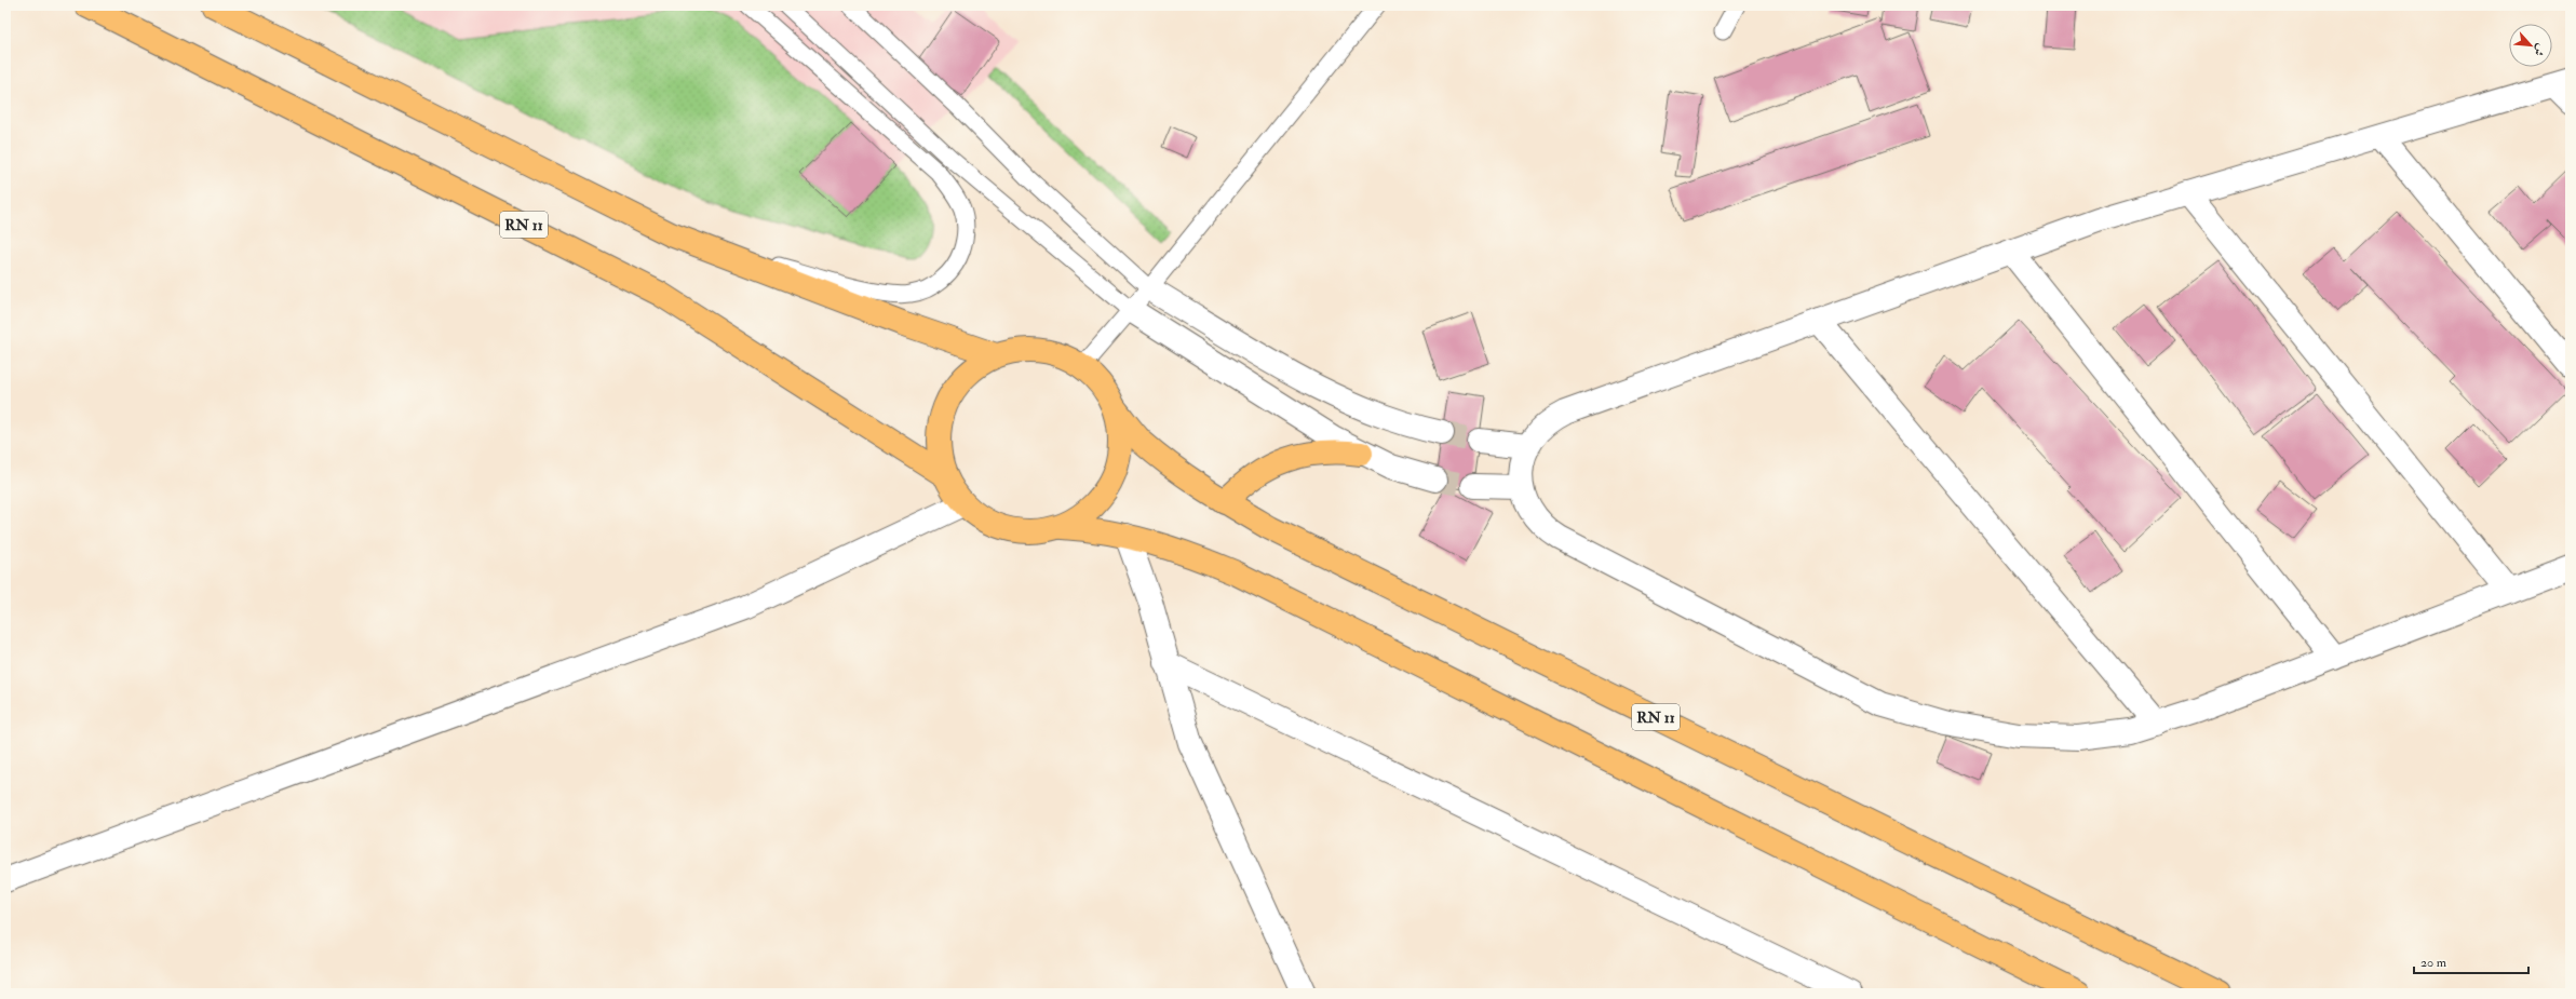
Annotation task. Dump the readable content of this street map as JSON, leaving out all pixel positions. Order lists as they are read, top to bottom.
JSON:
{
  "streets": {
    "highway": ["RN 11"]
  },
  "scale_bar": "20 m",
  "north": "bottom right"
}
